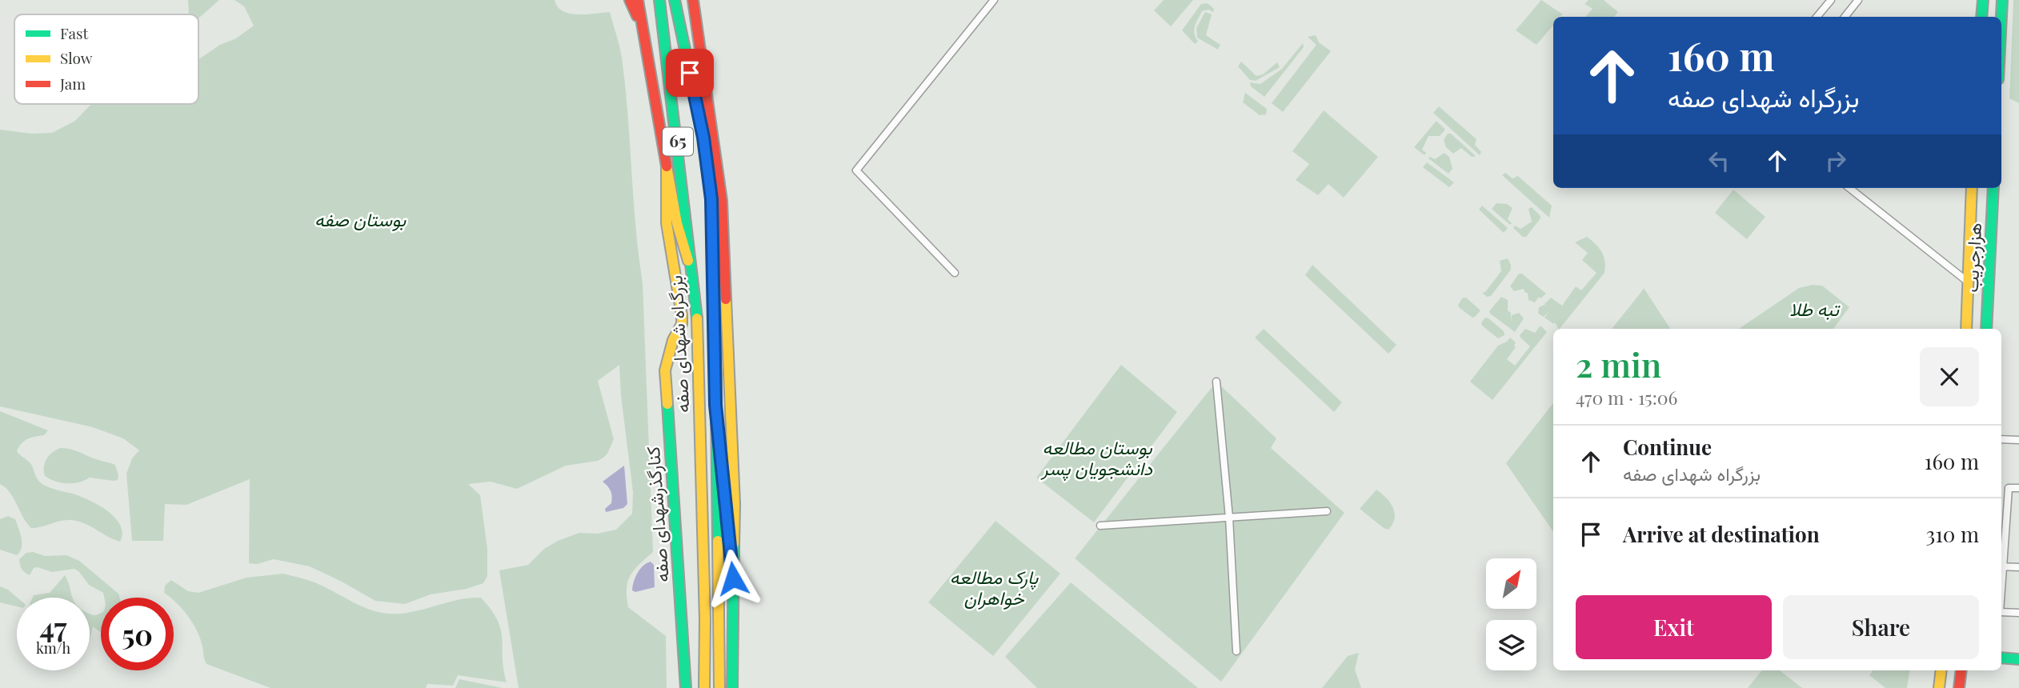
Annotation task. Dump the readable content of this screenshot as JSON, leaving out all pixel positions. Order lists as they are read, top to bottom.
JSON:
{
  "streets": {
    "main road": [
      "65",
      "هزارجریب",
      "بزرگراه شهدای صفه",
      "کنارگذرشهدای صفه"
    ]
  },
  "parks": [
    "بوستان صفه",
    "تبه طلا",
    "بوستان مطالعه دانشجویان پسر",
    "پارک مطالعه خواهران"
  ],
  "legend": ["Fast", "Slow", "Jam"],
  "north": "top right",
  "page": {
    "turn": ["160 m", "بزرگراه شهدای صفه"],
    "heading": ["2 min", "470 m · 15:06"],
    "list": [
      {
        "name": "Continue",
        "note": "بزرگراه شهدای صفه",
        "value": "160 m"
      },
      {
        "name": "Arrive at destination",
        "value": "310 m"
      }
    ],
    "buttons": ["Exit", "Share"],
    "speed": "47 km/h",
    "limit": "50"
  }
}
